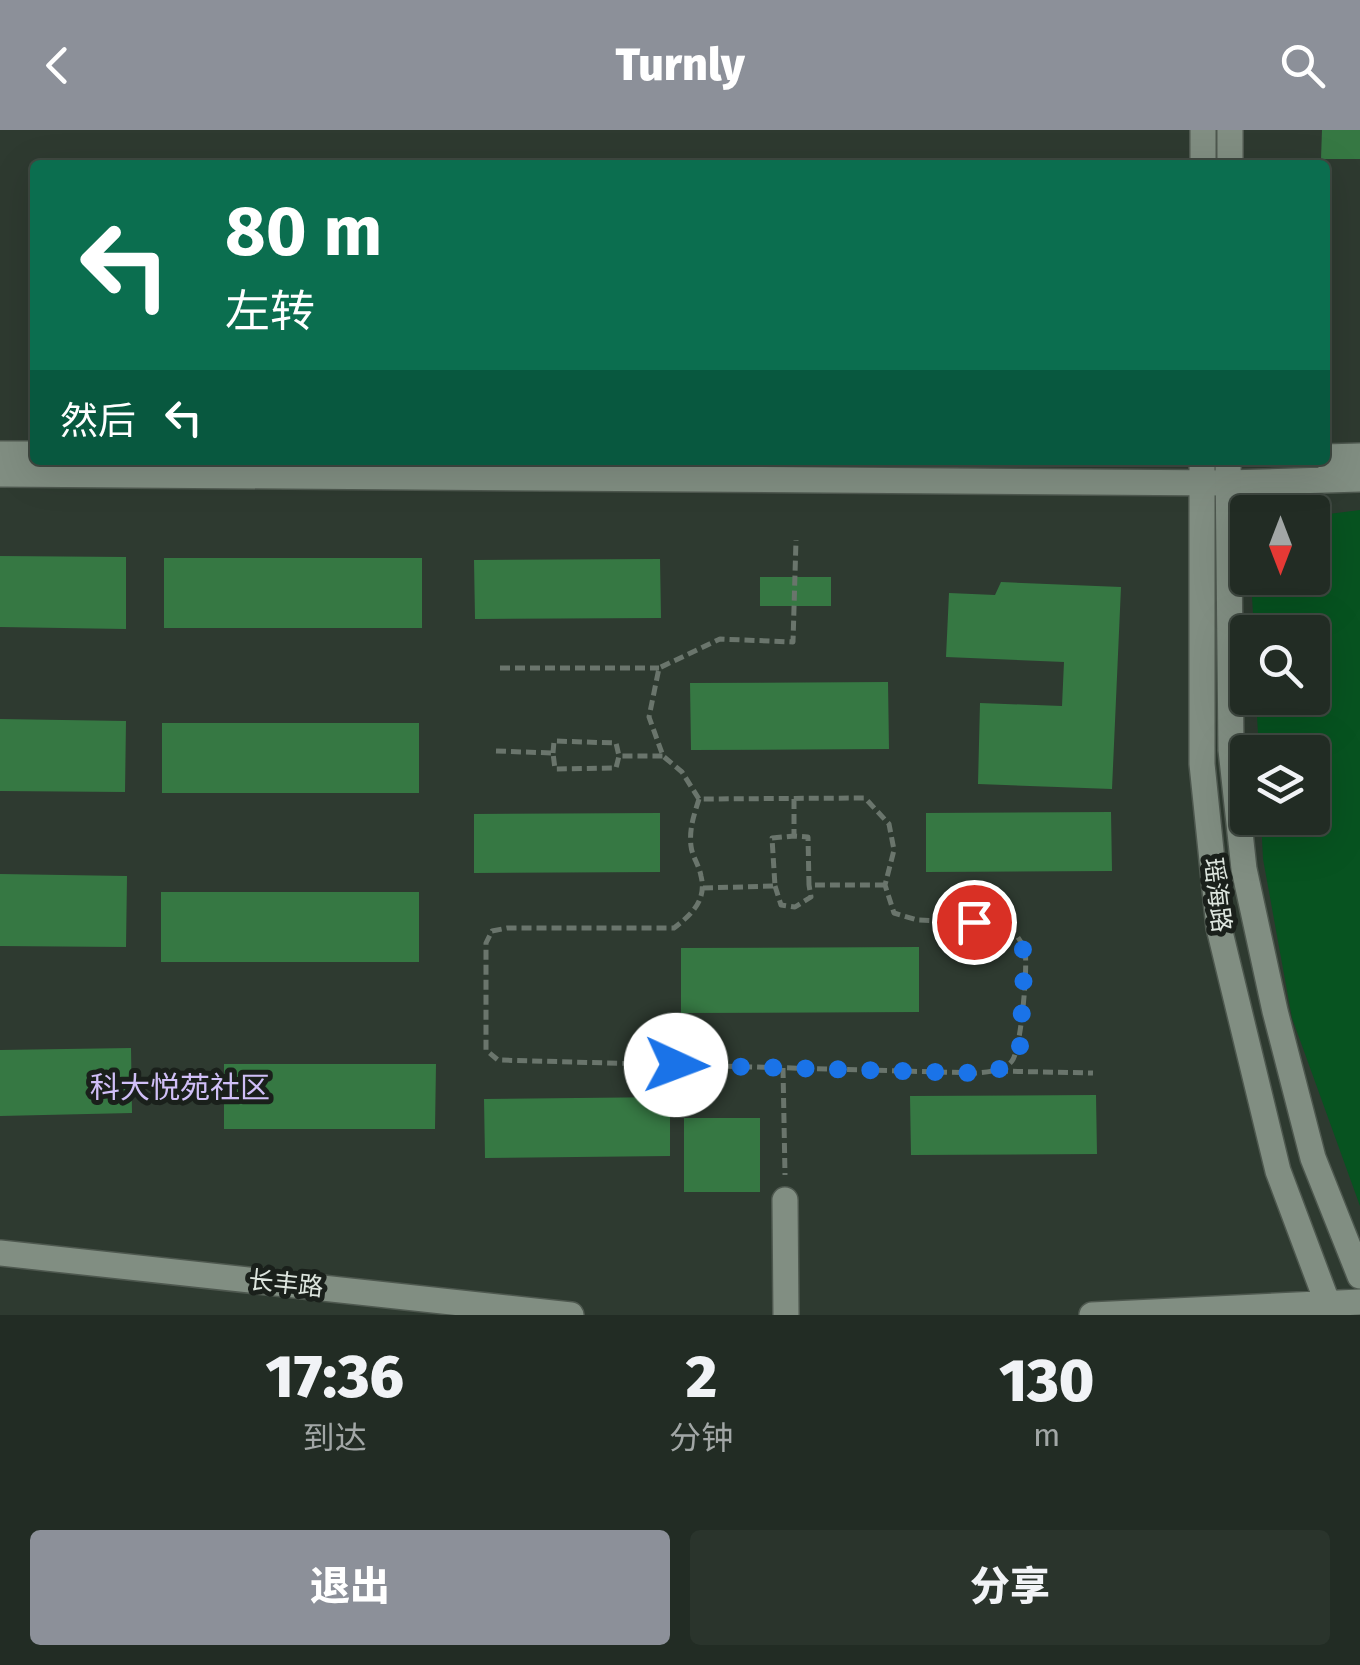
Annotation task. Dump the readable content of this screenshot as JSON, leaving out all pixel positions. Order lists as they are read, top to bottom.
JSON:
{
  "streets": {
    "street": ["瑶海路", "长丰路"]
  },
  "districts": ["科大悦苑社区"],
  "north": "bottom",
  "page": {
    "header": "Turnly",
    "turn": ["80 m", "左转"],
    "then": "然后",
    "eta": [
      "17:36",
      "到达",
      "2",
      "分钟",
      "130",
      "m"
    ],
    "buttons": ["退出", "分享"]
  }
}
